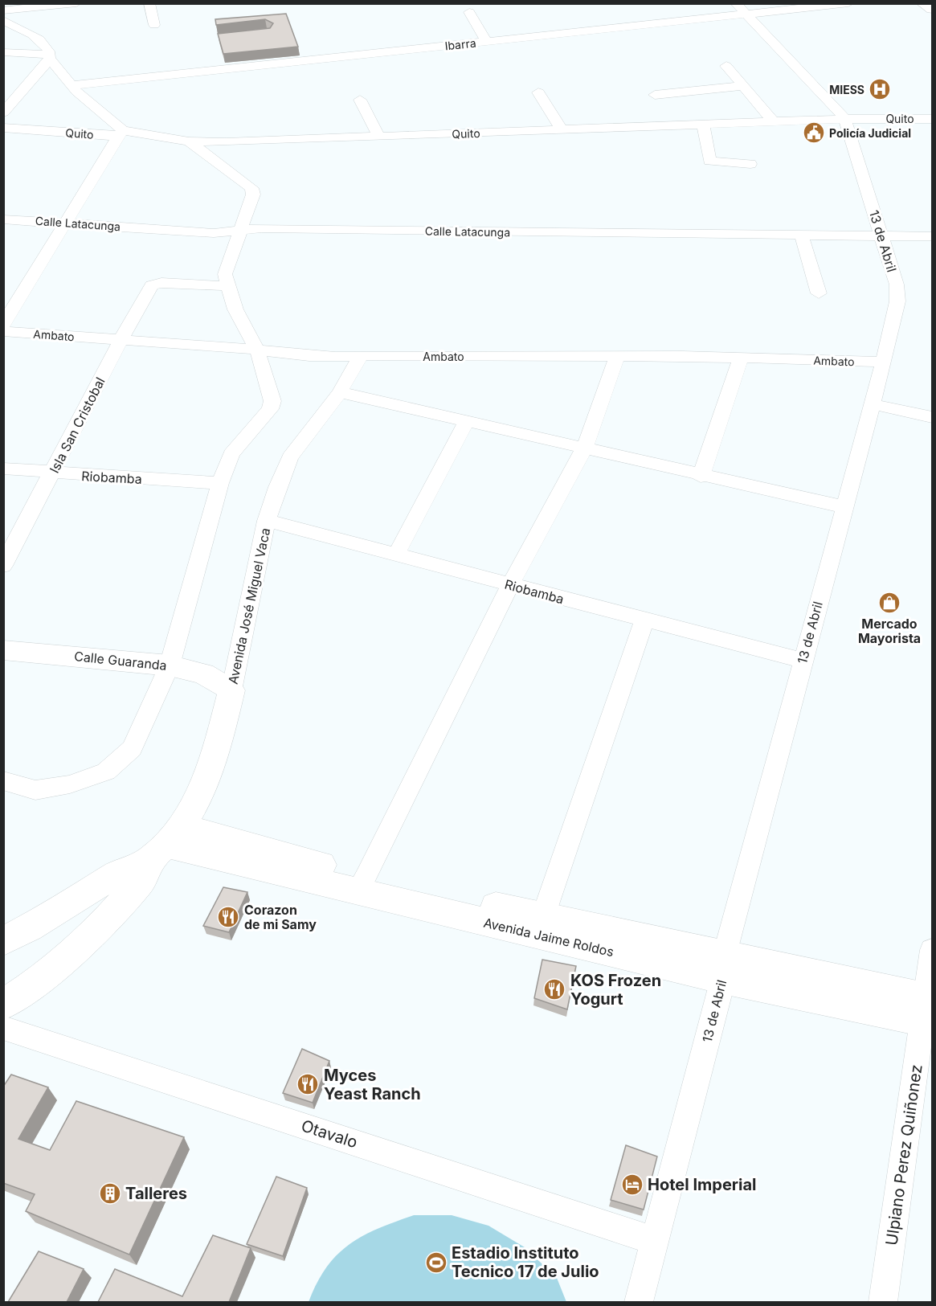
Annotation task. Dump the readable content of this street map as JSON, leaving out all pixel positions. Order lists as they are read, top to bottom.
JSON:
{
  "streets": {
    "street": [
      "Ibarra",
      "Quito",
      "Calle Latacunga",
      "13 de Abril",
      "Ambato",
      "Isla San Cristobal",
      "Riobamba",
      "Avenida José Miguel Vaca",
      "Calle Guaranda",
      "Avenida Jaime Roldos",
      "Otavalo",
      "Ulpiano Perez Quiñonez"
    ]
  },
  "crossings": [
    ["Ibarra", "13 de Abril"],
    ["Quito", "13 de Abril"],
    ["Calle Latacunga", "13 de Abril"],
    ["13 de Abril", "Ambato"],
    ["13 de Abril", "Riobamba"],
    ["13 de Abril", "Avenida Jaime Roldos"],
    ["13 de Abril", "Otavalo"],
    ["Ambato", "Isla San Cristobal"],
    ["Ambato", "Avenida José Miguel Vaca"],
    ["Isla San Cristobal", "Riobamba"],
    ["Riobamba", "Avenida José Miguel Vaca"],
    ["Avenida José Miguel Vaca", "Calle Guaranda"],
    ["Avenida José Miguel Vaca", "Avenida Jaime Roldos"],
    ["Avenida Jaime Roldos", "Ulpiano Perez Quiñonez"]
  ],
  "places": {
    "hospital": ["MIESS"],
    "public building": ["Policía Judicial"],
    "shop": ["Mercado Mayorista"],
    "restaurant": ["Corazon de mi Samy", "KOS Frozen Yogurt", "Myces Yeast Ranch"],
    "hotel": ["Hotel Imperial"],
    "building": ["Talleres"],
    "sports": ["Estadio Instituto Tecnico 17 de Julio"]
  }
}
